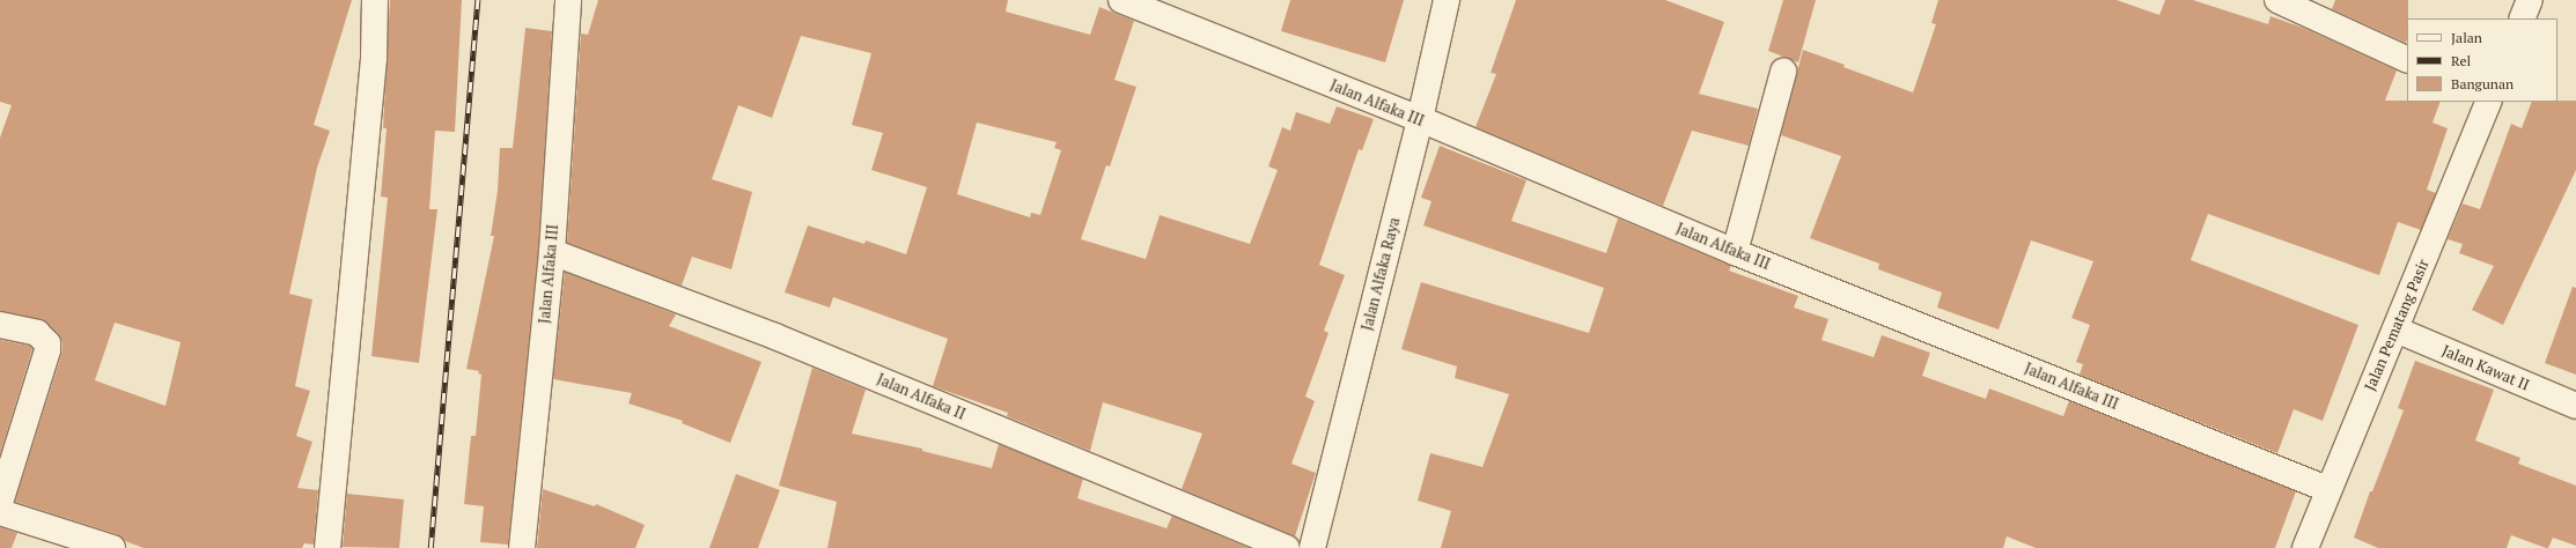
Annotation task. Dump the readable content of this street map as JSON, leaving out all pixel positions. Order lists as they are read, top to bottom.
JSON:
{
  "streets": {
    "street": [
      "Jalan Alfaka III",
      "Jalan Alfaka Raya",
      "Jalan Pematang Pasir",
      "Jalan Kawat II",
      "Jalan Alfaka II"
    ]
  },
  "crossings": [
    ["Jalan Alfaka III", "Jalan Alfaka Raya"],
    ["Jalan Alfaka III", "Jalan Pematang Pasir"],
    ["Jalan Alfaka III", "Jalan Alfaka II"],
    ["Jalan Pematang Pasir", "Jalan Kawat II"]
  ],
  "legend": ["Jalan", "Rel", "Bangunan"]
}
